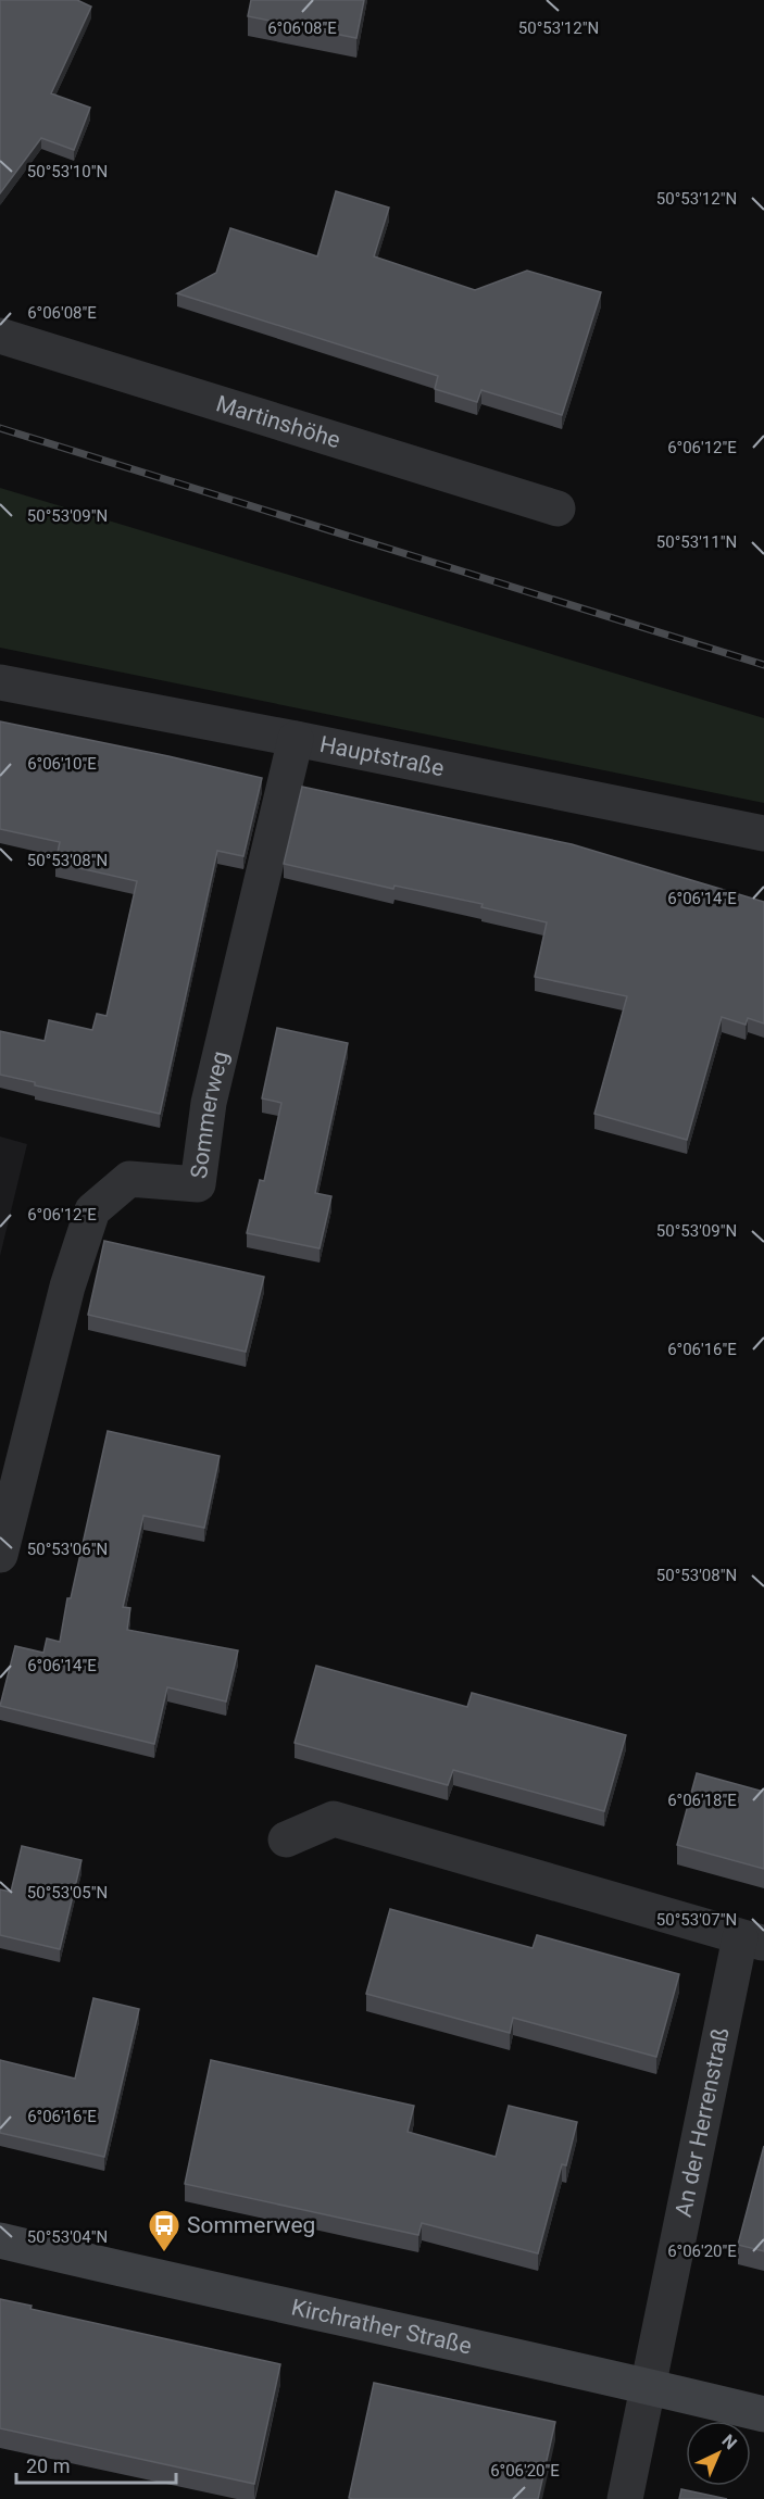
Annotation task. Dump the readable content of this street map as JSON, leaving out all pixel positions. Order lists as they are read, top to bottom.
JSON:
{
  "streets": {
    "main road": ["Kirchrather Straße"],
    "street": [
      "Martinshöhe",
      "Hauptstraße",
      "Sommerweg",
      "An der Herrenstraß"
    ]
  },
  "crossings": [
    ["Hauptstraße", "Sommerweg"],
    ["An der Herrenstraß", "Kirchrather Straße"]
  ],
  "places": {
    "bus stop": ["Sommerweg"]
  },
  "scale_bar": "20 m",
  "north": "top right",
  "coordinates": [
    "50°53'12\"N",
    "6°06'08\"E",
    "50°53'10\"N",
    "6°06'12\"E",
    "50°53'09\"N",
    "50°53'11\"N",
    "6°06'10\"E",
    "50°53'08\"N",
    "6°06'14\"E",
    "6°06'16\"E",
    "50°53'06\"N",
    "6°06'18\"E",
    "50°53'05\"N",
    "50°53'07\"N",
    "50°53'04\"N",
    "6°06'20\"E"
  ]
}
